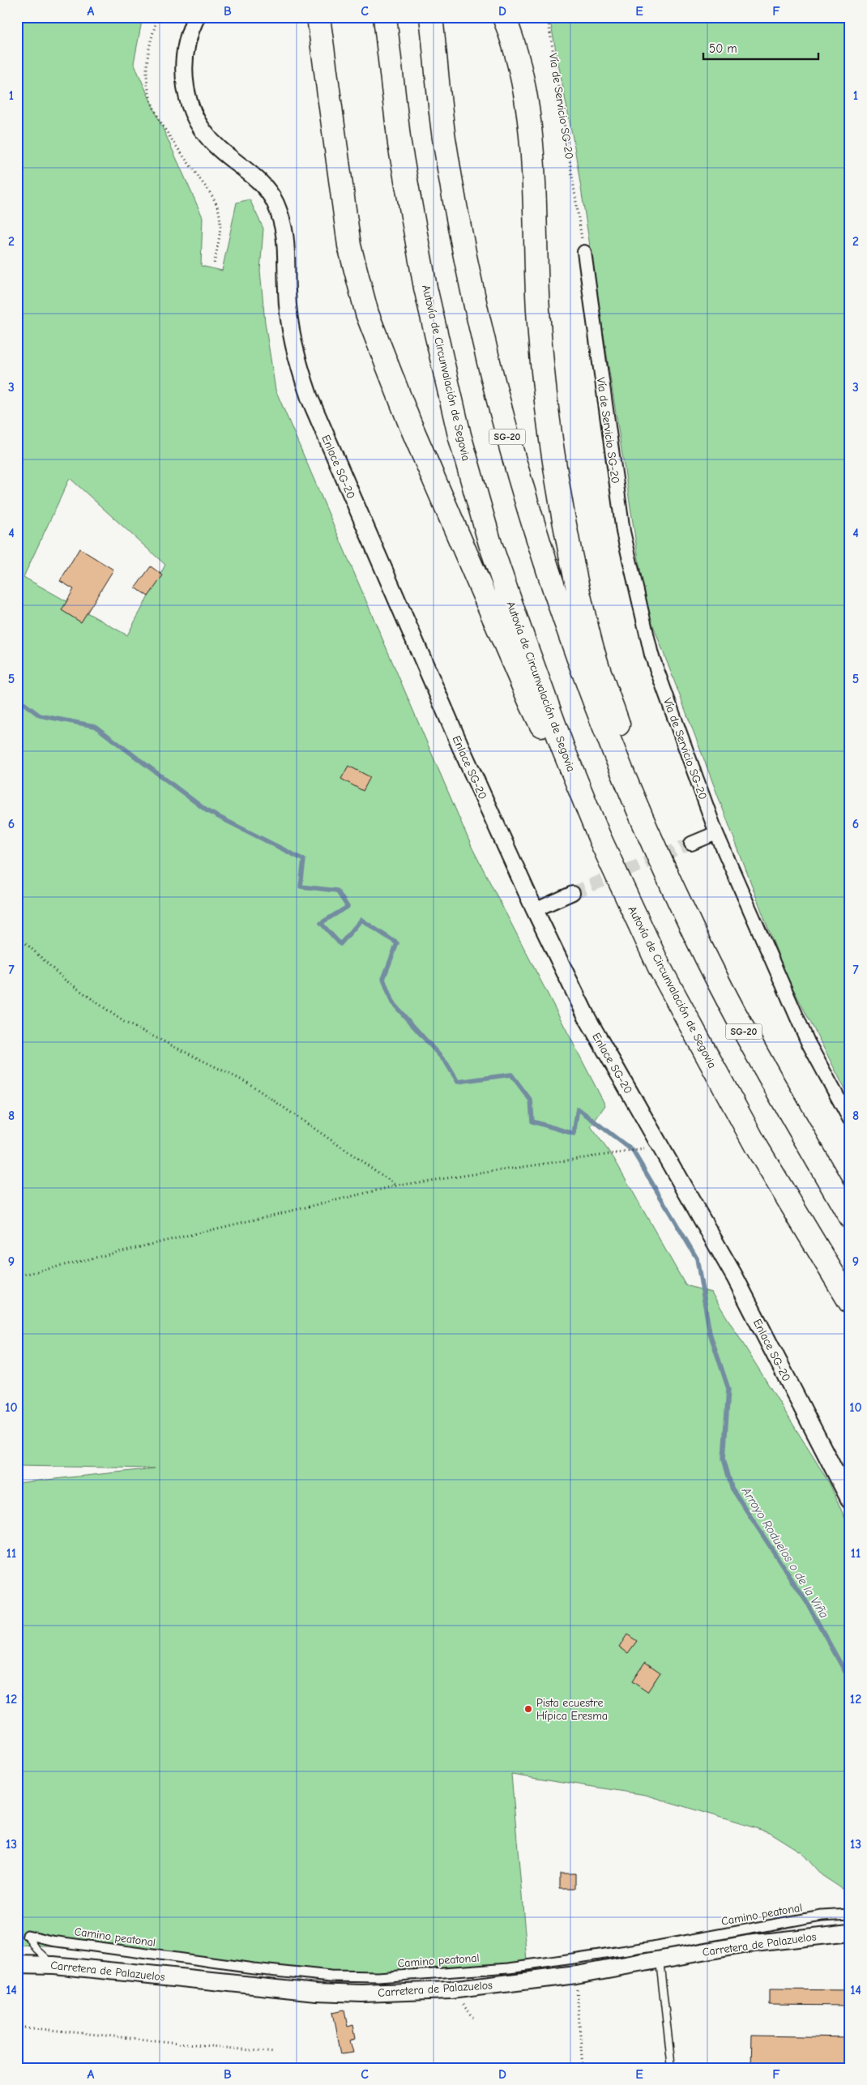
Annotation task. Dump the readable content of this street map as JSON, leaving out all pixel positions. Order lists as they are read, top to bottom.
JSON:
{
  "streets": {
    "highway": ["Autovía de Circunvalación de Segovia", "SG-20"],
    "street": [
      "Vía de Servicio SG-20",
      "Enlace SG-20",
      "Camino peatonal",
      "Carretera de Palazuelos"
    ]
  },
  "water": ["Arroyo Roduelos o de la Viña"],
  "places": ["Pista ecuestre Hípica Eresma"],
  "scale_bar": "50 m",
  "grid": {
    "columns": [
      "A",
      "B",
      "C",
      "D",
      "E",
      "F"
    ],
    "rows": [
      "1",
      "2",
      "3",
      "4",
      "5",
      "6",
      "7",
      "8",
      "9",
      "10",
      "11",
      "12",
      "13",
      "14"
    ]
  }
}
